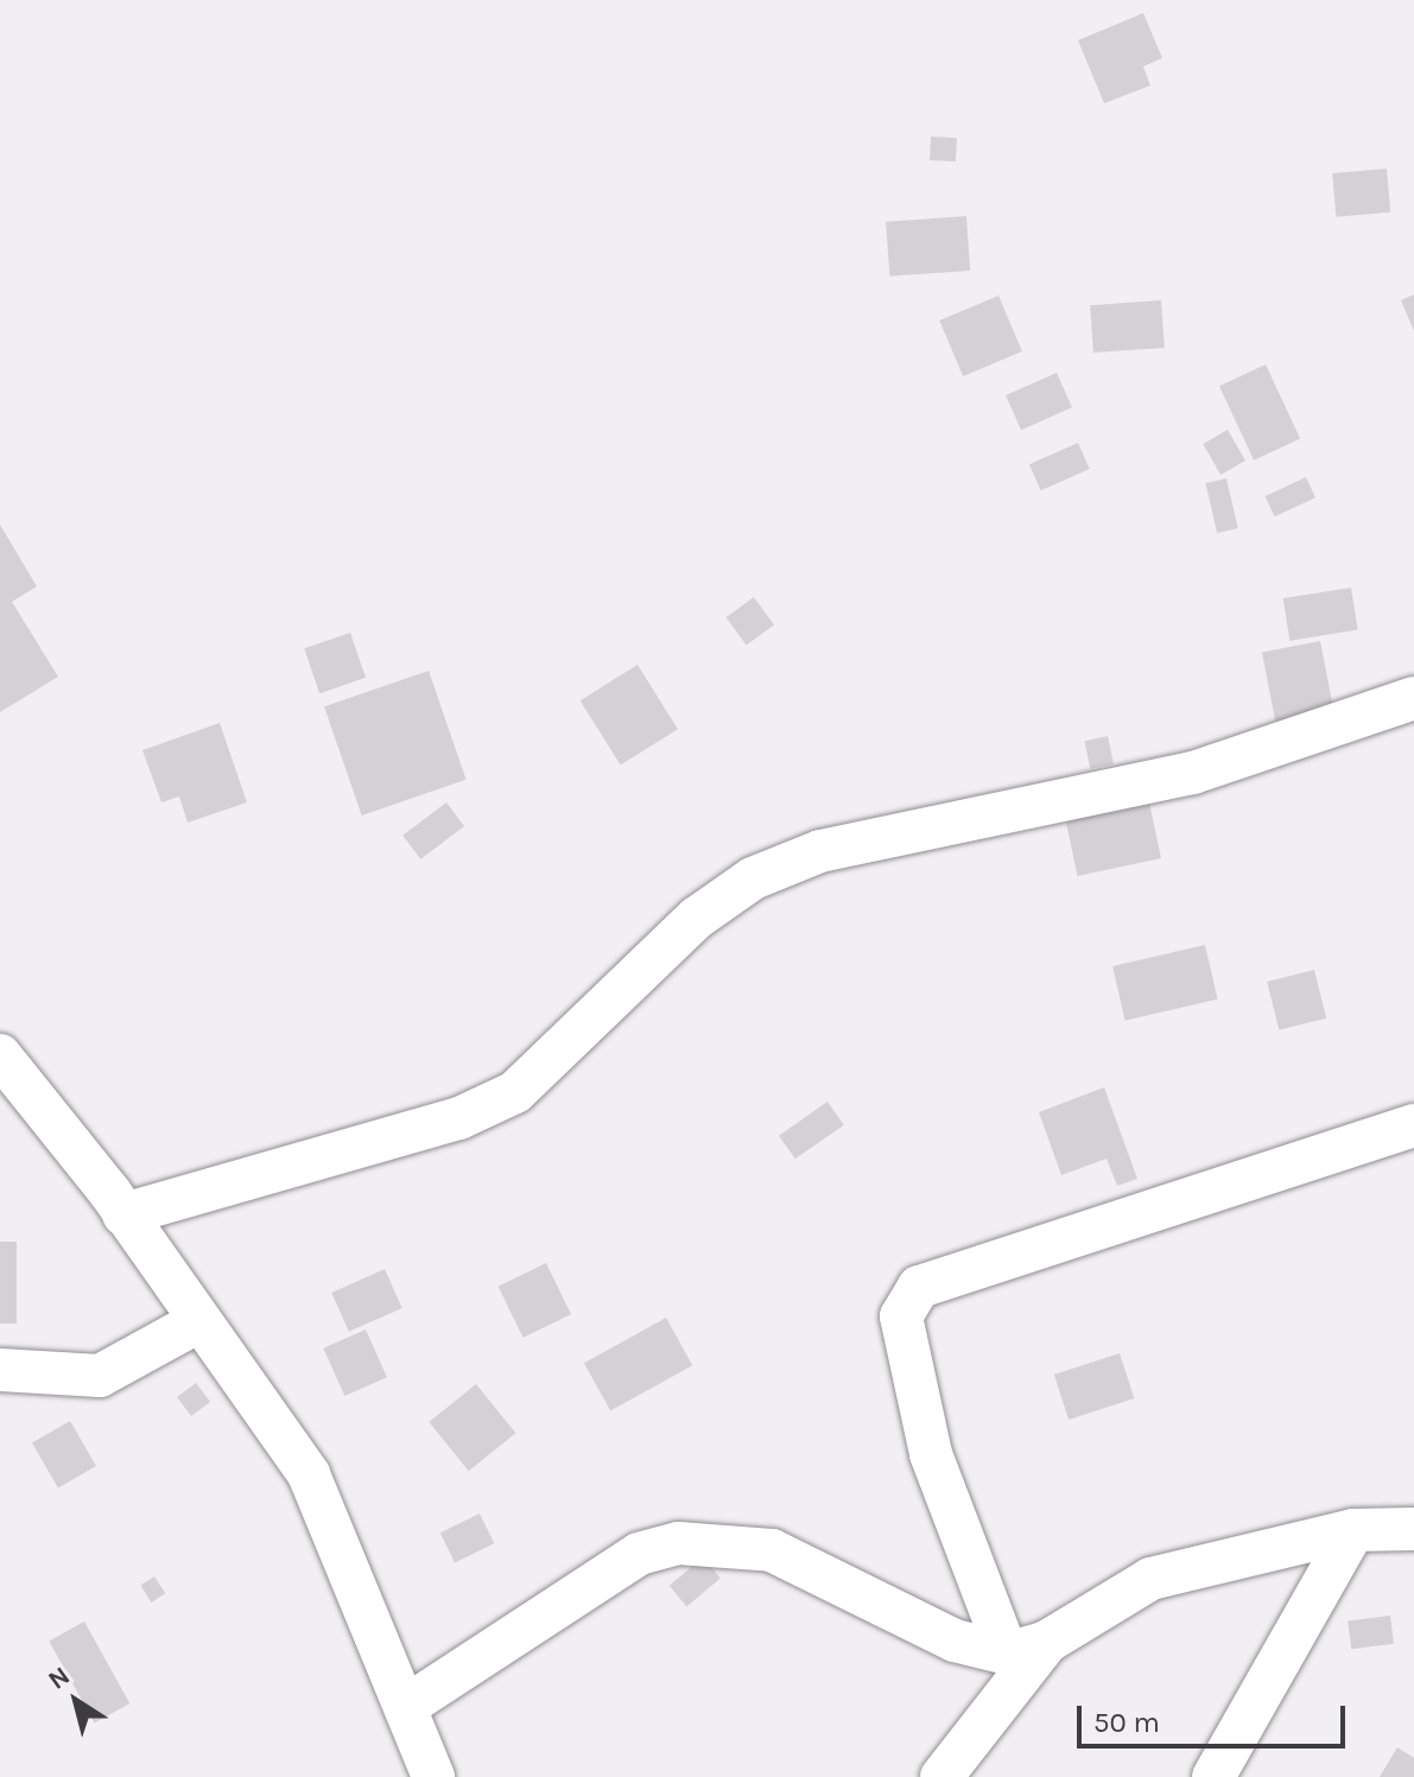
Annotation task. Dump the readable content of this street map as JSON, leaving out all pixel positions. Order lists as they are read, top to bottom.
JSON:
{
  "scale_bar": "50 m",
  "north": "top left"
}
